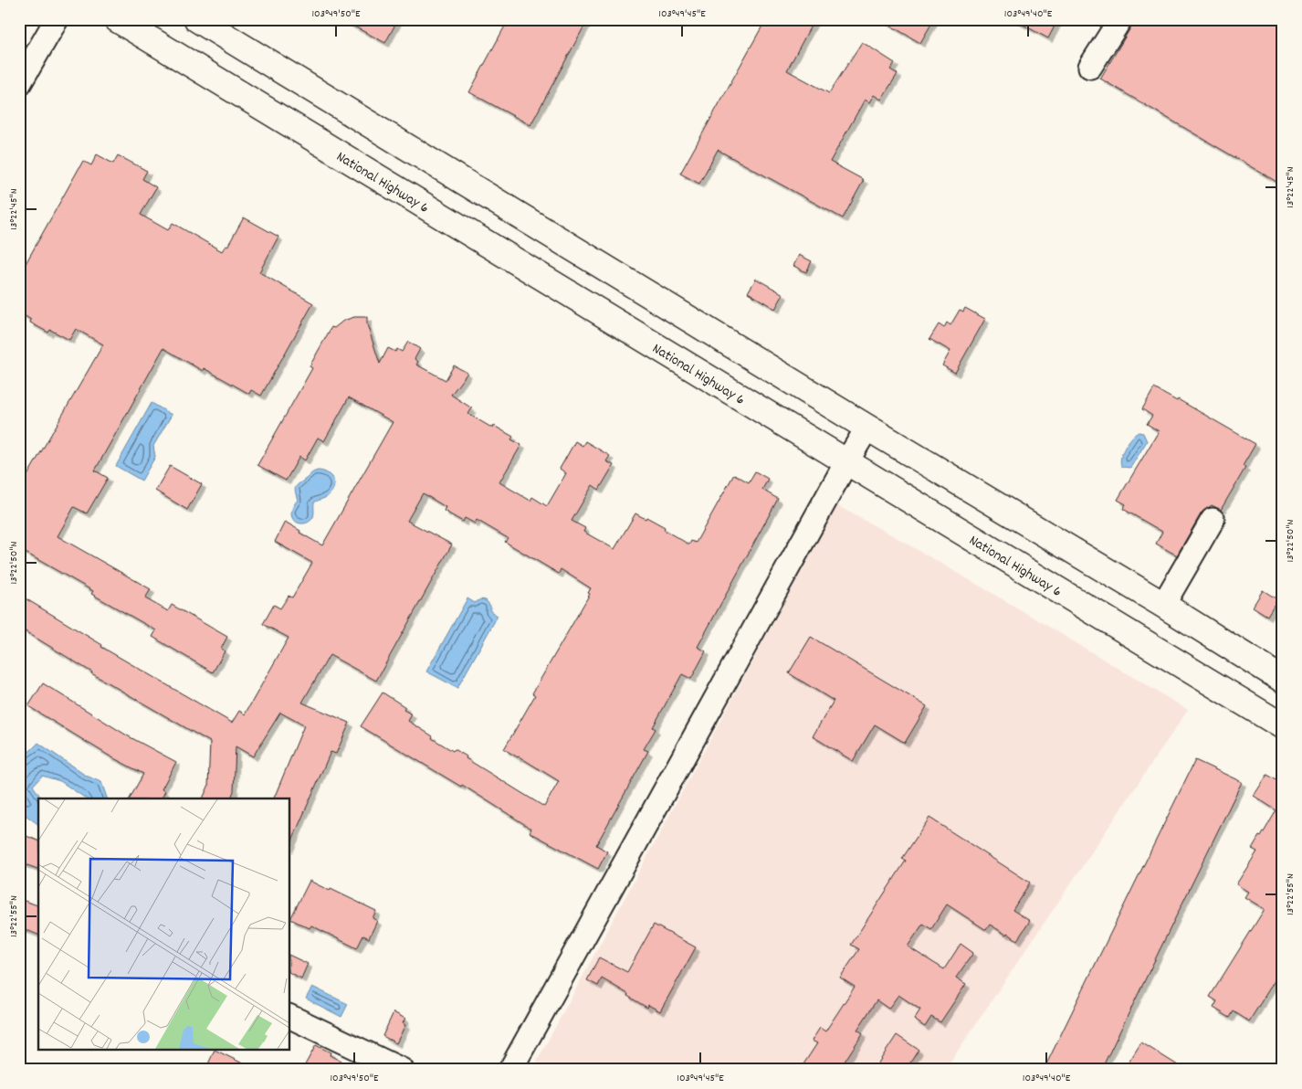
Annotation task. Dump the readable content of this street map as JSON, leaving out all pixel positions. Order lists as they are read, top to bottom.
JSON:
{
  "streets": {
    "highway": ["National Highway 6"]
  },
  "coordinates": [
    "103°49'50\"E",
    "103°49'45\"E",
    "103°49'40\"E",
    "13°22'45\"N",
    "13°22'50\"N",
    "13°22'55\"N"
  ]
}
